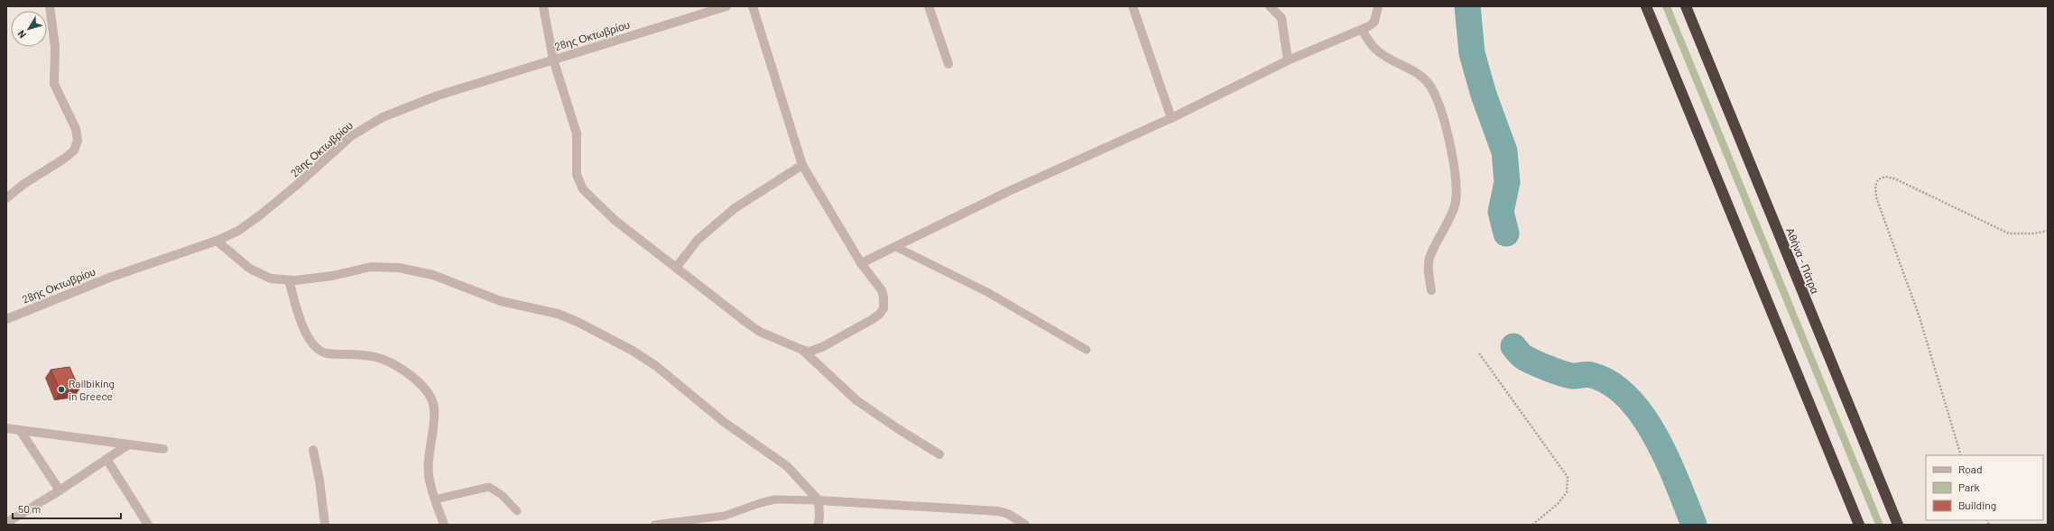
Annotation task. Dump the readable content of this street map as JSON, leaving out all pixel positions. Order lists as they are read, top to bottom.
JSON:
{
  "streets": {
    "highway": ["Αθήνα - Πάτρα"],
    "street": ["28ης Οκτωβρίου"]
  },
  "places": ["Railbiking in Greece"],
  "legend": ["Road", "Park", "Building"],
  "scale_bar": "50 m",
  "north": "bottom left"
}
